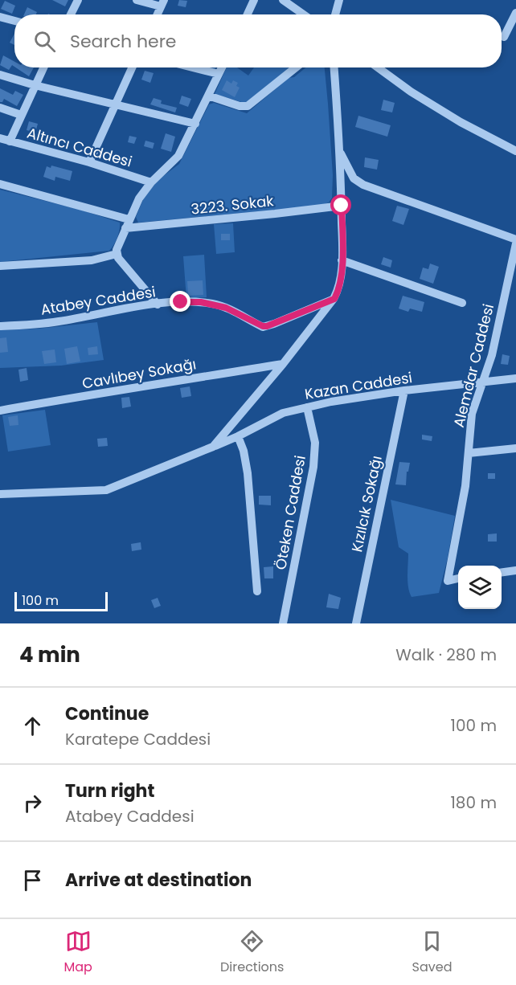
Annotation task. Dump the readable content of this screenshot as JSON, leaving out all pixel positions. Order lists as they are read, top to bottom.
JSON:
{
  "streets": {
    "street": [
      "Altıncı Caddesi",
      "3223. Sokak",
      "Atabey Caddesi",
      "Alemdar Caddesi",
      "Cavlıbey Sokağı",
      "Kazan Caddesi",
      "Kızılcık Sokağı",
      "Öteken Caddesi"
    ]
  },
  "crossings": [
    ["Alemdar Caddesi", "Kazan Caddesi"],
    ["Kazan Caddesi", "Kızılcık Sokağı"],
    ["Kazan Caddesi", "Öteken Caddesi"]
  ],
  "scale_bar": "100 m",
  "page": {
    "search": "Search here",
    "scale": "100 m",
    "heading": ["4 min", "Walk · 280 m"],
    "list": [
      ["Continue", "Karatepe Caddesi", "100 m"],
      ["Turn right", "Atabey Caddesi", "180 m"],
      "Arrive at destination"
    ],
    "nav": ["Map", "Directions", "Saved"]
  }
}
